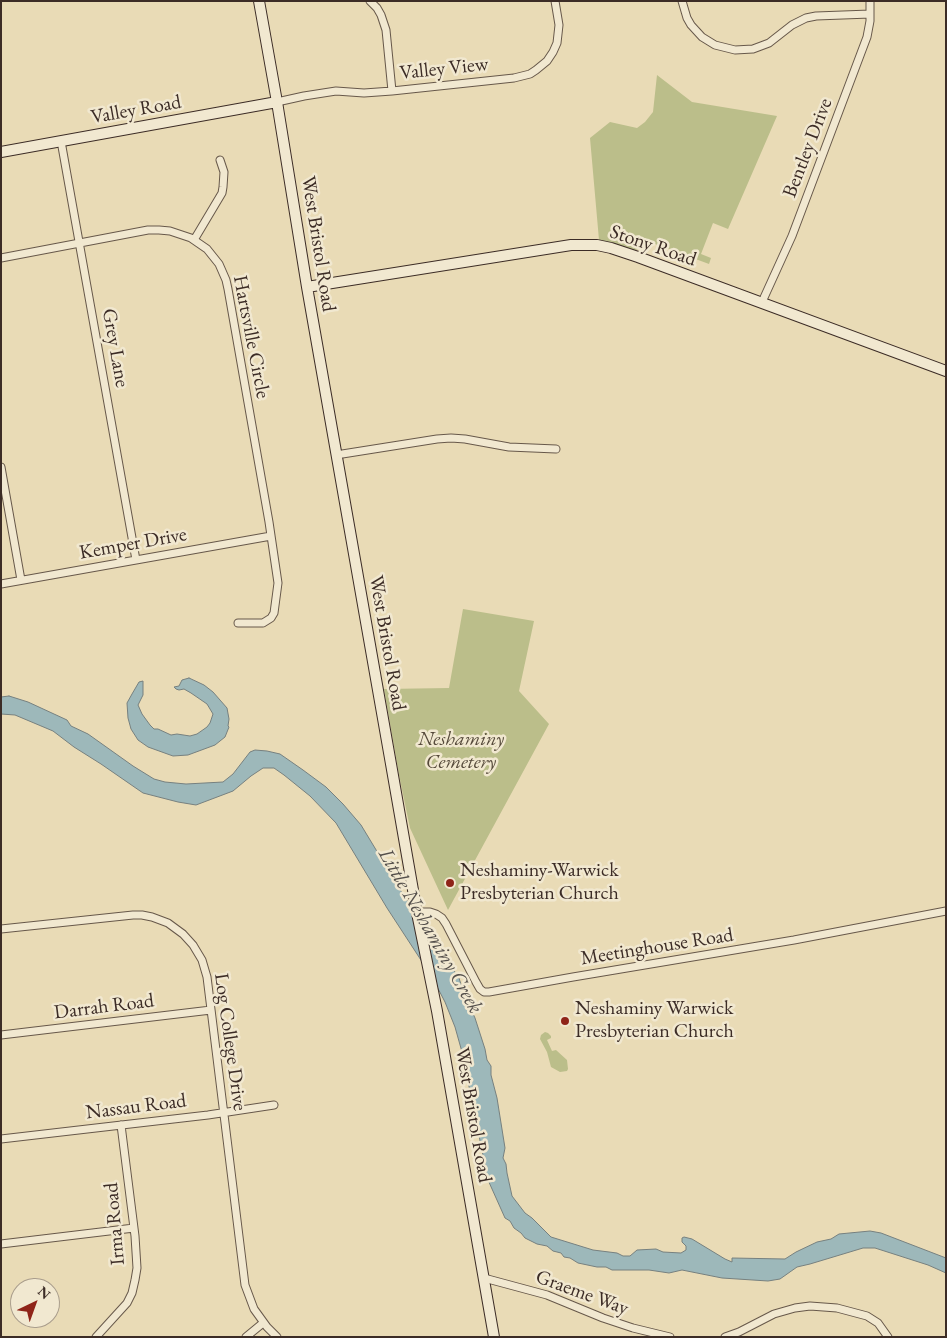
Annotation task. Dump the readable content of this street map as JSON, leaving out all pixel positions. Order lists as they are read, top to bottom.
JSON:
{
  "streets": {
    "main road": ["Valley Road", "West Bristol Road", "Stony Road"],
    "street": [
      "Valley View",
      "Bentley Drive",
      "Hartsville Circle",
      "Grey Lane",
      "Kemper Drive",
      "Meetinghouse Road",
      "Darrah Road",
      "Log College Drive",
      "Nassau Road",
      "Irma Road",
      "Graeme Way"
    ]
  },
  "crossings": [
    ["Valley View", "Valley Road"],
    ["Valley View", "West Bristol Road"],
    ["Valley Road", "West Bristol Road"],
    ["Valley Road", "Grey Lane"],
    ["Bentley Drive", "Stony Road"],
    ["West Bristol Road", "Stony Road"],
    ["West Bristol Road", "Meetinghouse Road"],
    ["West Bristol Road", "Graeme Way"],
    ["Hartsville Circle", "Grey Lane"],
    ["Hartsville Circle", "Kemper Drive"],
    ["Grey Lane", "Kemper Drive"],
    ["Darrah Road", "Log College Drive"],
    ["Log College Drive", "Nassau Road"],
    ["Nassau Road", "Irma Road"]
  ],
  "water": ["Little Neshaminy Creek"],
  "parks": ["Neshaminy Cemetery"],
  "places": ["Neshaminy-Warwick Presbyterian Church", "Neshaminy Warwick Presbyterian Church"],
  "north": "top right"
}
